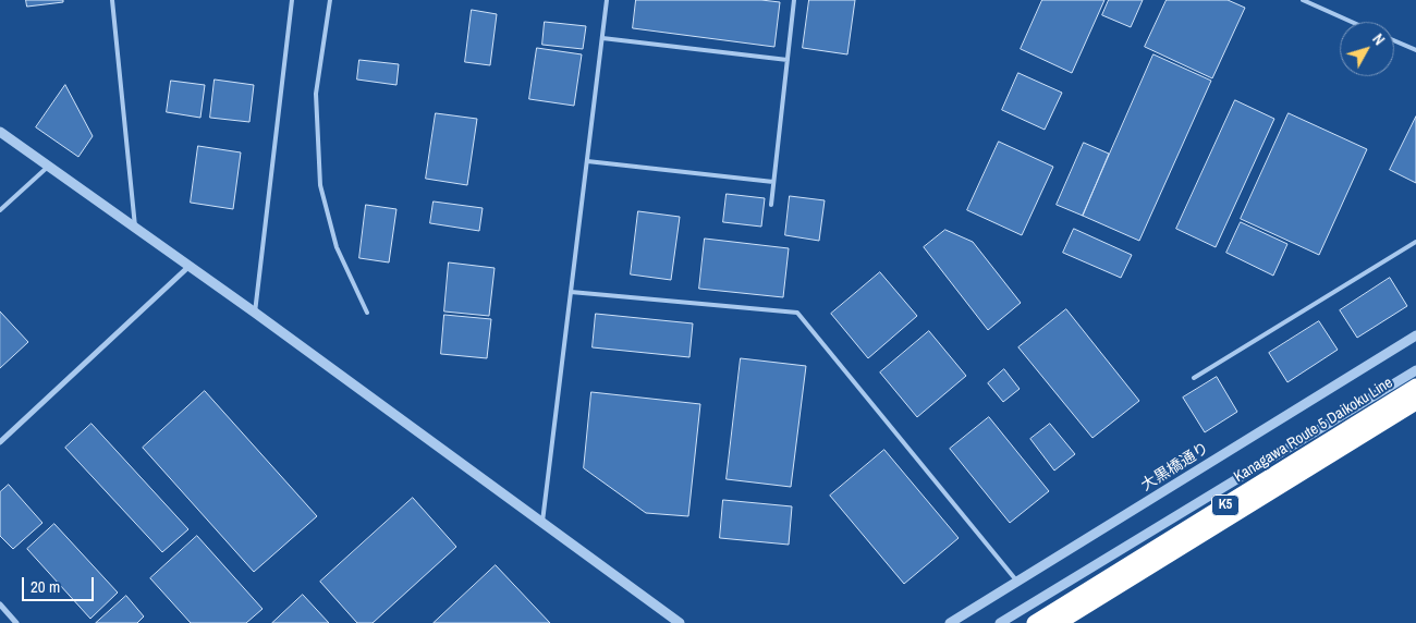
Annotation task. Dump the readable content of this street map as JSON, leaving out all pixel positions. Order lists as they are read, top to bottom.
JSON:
{
  "streets": {
    "highway": ["Kanagawa Route 5 Daikoku Line", "K5"],
    "street": ["大黒橋通り"]
  },
  "scale_bar": "20 m",
  "north": "top right"
}
